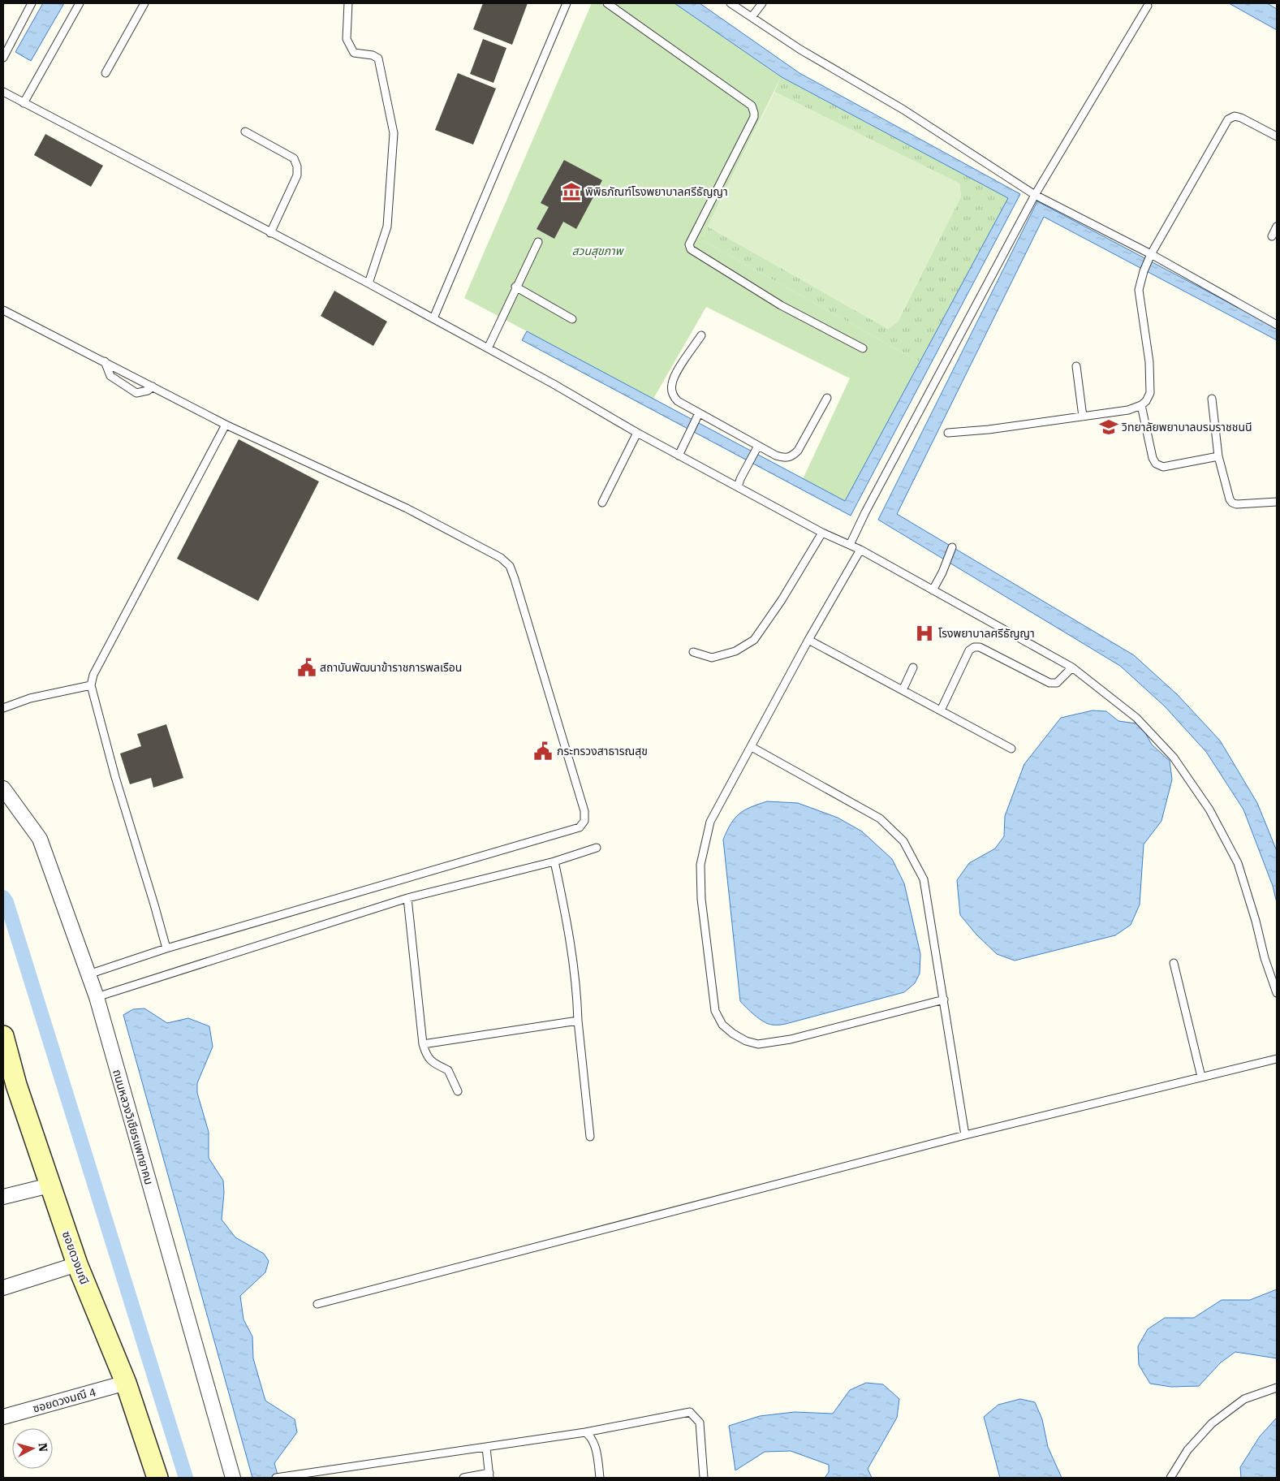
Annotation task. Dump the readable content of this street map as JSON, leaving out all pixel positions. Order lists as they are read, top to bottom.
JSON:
{
  "streets": {
    "street": ["ถนนหลวงวิเชียรแพทยาคม", "ซอยดวงมณี", "ซอยดวงมณี 4"]
  },
  "crossings": [
    ["ซอยดวงมณี", "ซอยดวงมณี 4"]
  ],
  "parks": ["สวนสุขภาพ"],
  "places": {
    "museum": ["พิพิธภัณฑ์โรงพยาบาลศรีธัญญา"],
    "school or university": ["วิทยาลัยพยาบาลบรมราชชนนี"],
    "hospital": ["โรงพยาบาลศรีธัญญา"],
    "public building": ["สถาบันพัฒนาข้าราชการพลเรือน", "กระทรวงสาธารณสุข"]
  },
  "north": "right"
}
